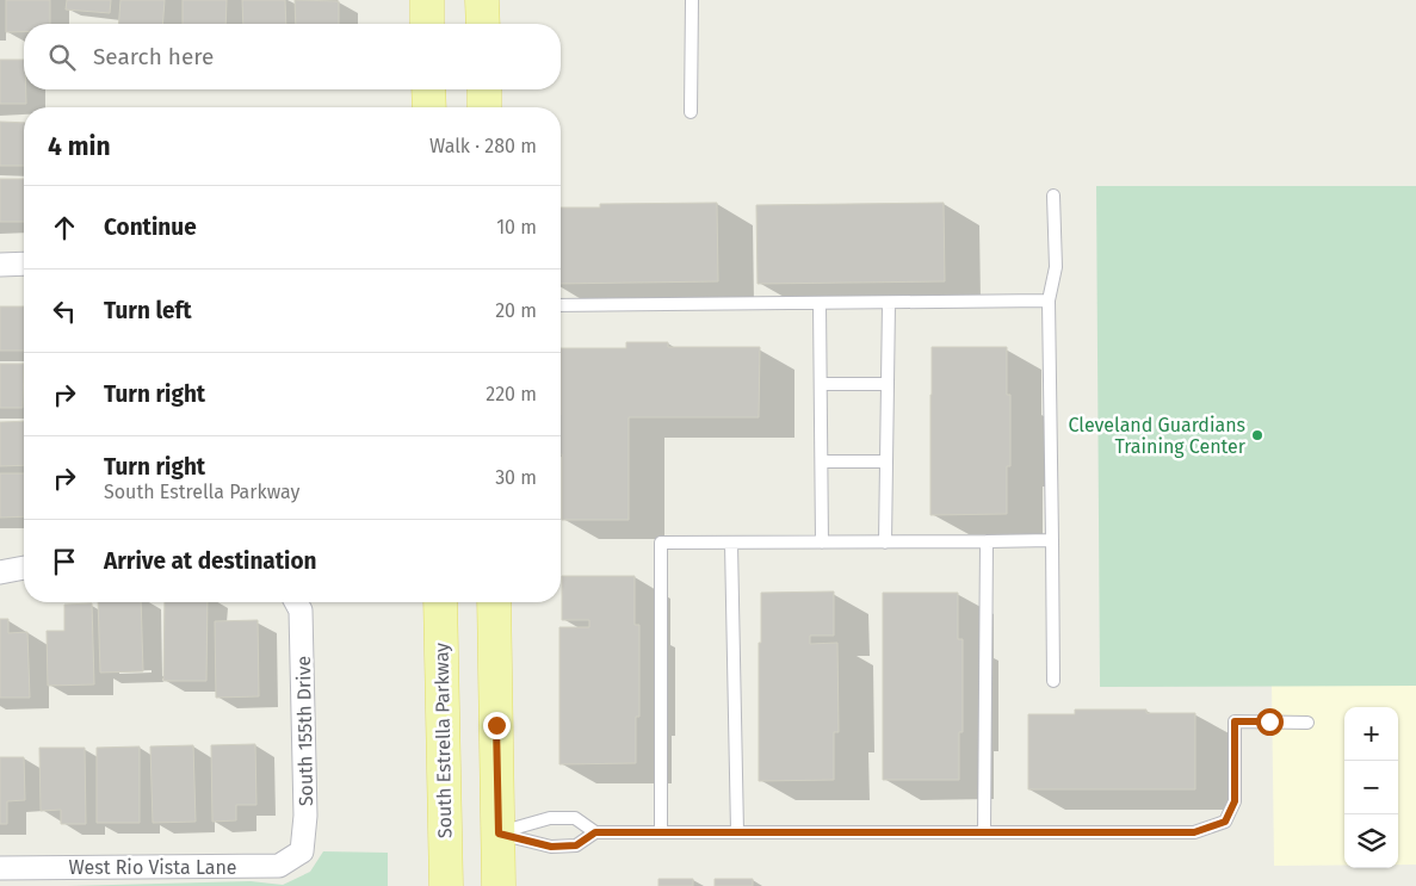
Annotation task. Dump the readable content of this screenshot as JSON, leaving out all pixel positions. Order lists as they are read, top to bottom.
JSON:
{
  "streets": {
    "main road": ["South Estrella Parkway"],
    "street": ["South 155th Drive", "West Rio Vista Lane"]
  },
  "crossings": [
    ["South 155th Drive", "West Rio Vista Lane"]
  ],
  "places": ["Cleveland Guardians Training Center"],
  "page": {
    "search": "Search here",
    "heading": ["4 min", "Walk · 280 m"],
    "list": [
      ["Continue", "10 m"],
      ["Turn left", "20 m"],
      ["Turn right", "220 m"],
      ["Turn right", "South Estrella Parkway", "30 m"],
      "Arrive at destination"
    ],
    "map_buttons": ["+", "−"]
  }
}
